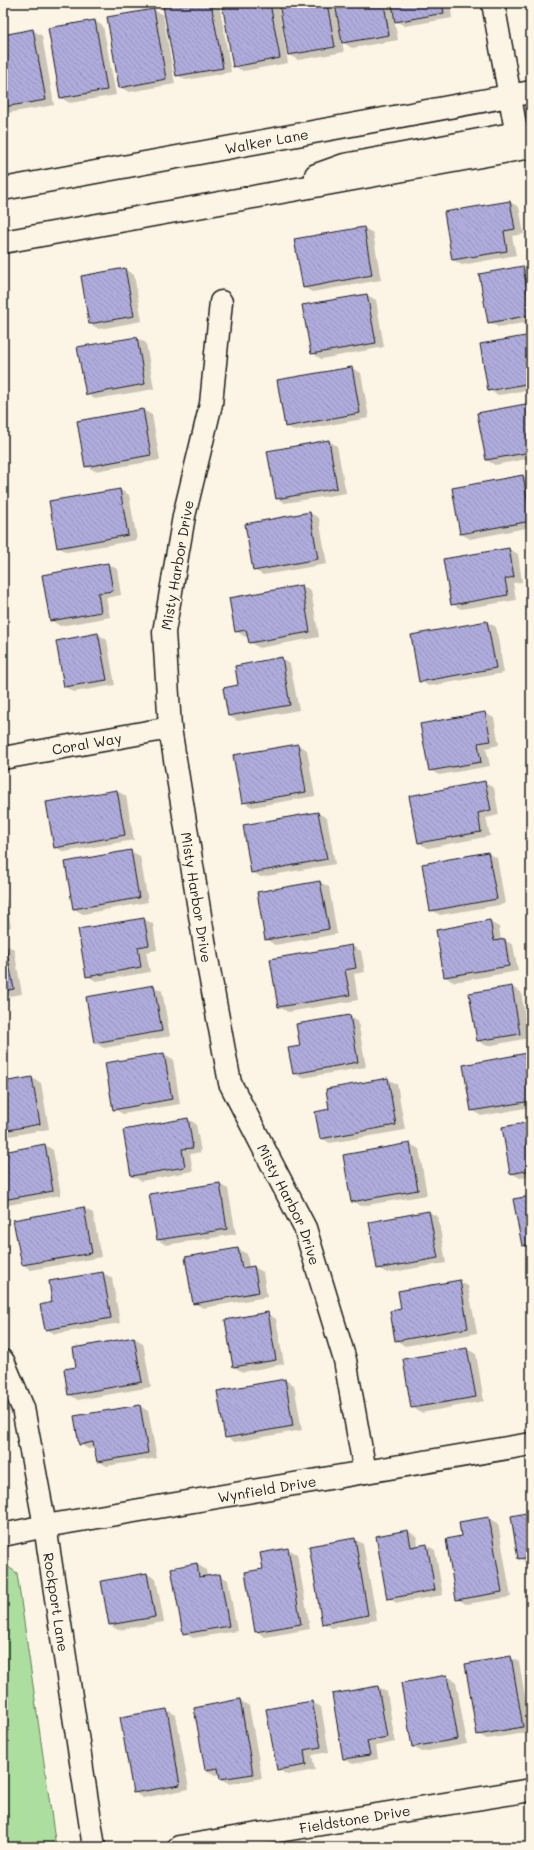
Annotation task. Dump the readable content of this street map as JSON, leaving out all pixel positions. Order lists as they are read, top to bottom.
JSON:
{
  "streets": {
    "street": [
      "Walker Lane",
      "Misty Harbor Drive",
      "Coral Way",
      "Wynfield Drive",
      "Rockport Lane",
      "Fieldstone Drive"
    ]
  },
  "crossings": [
    ["Misty Harbor Drive", "Coral Way"],
    ["Misty Harbor Drive", "Wynfield Drive"],
    ["Wynfield Drive", "Rockport Lane"]
  ]
}
